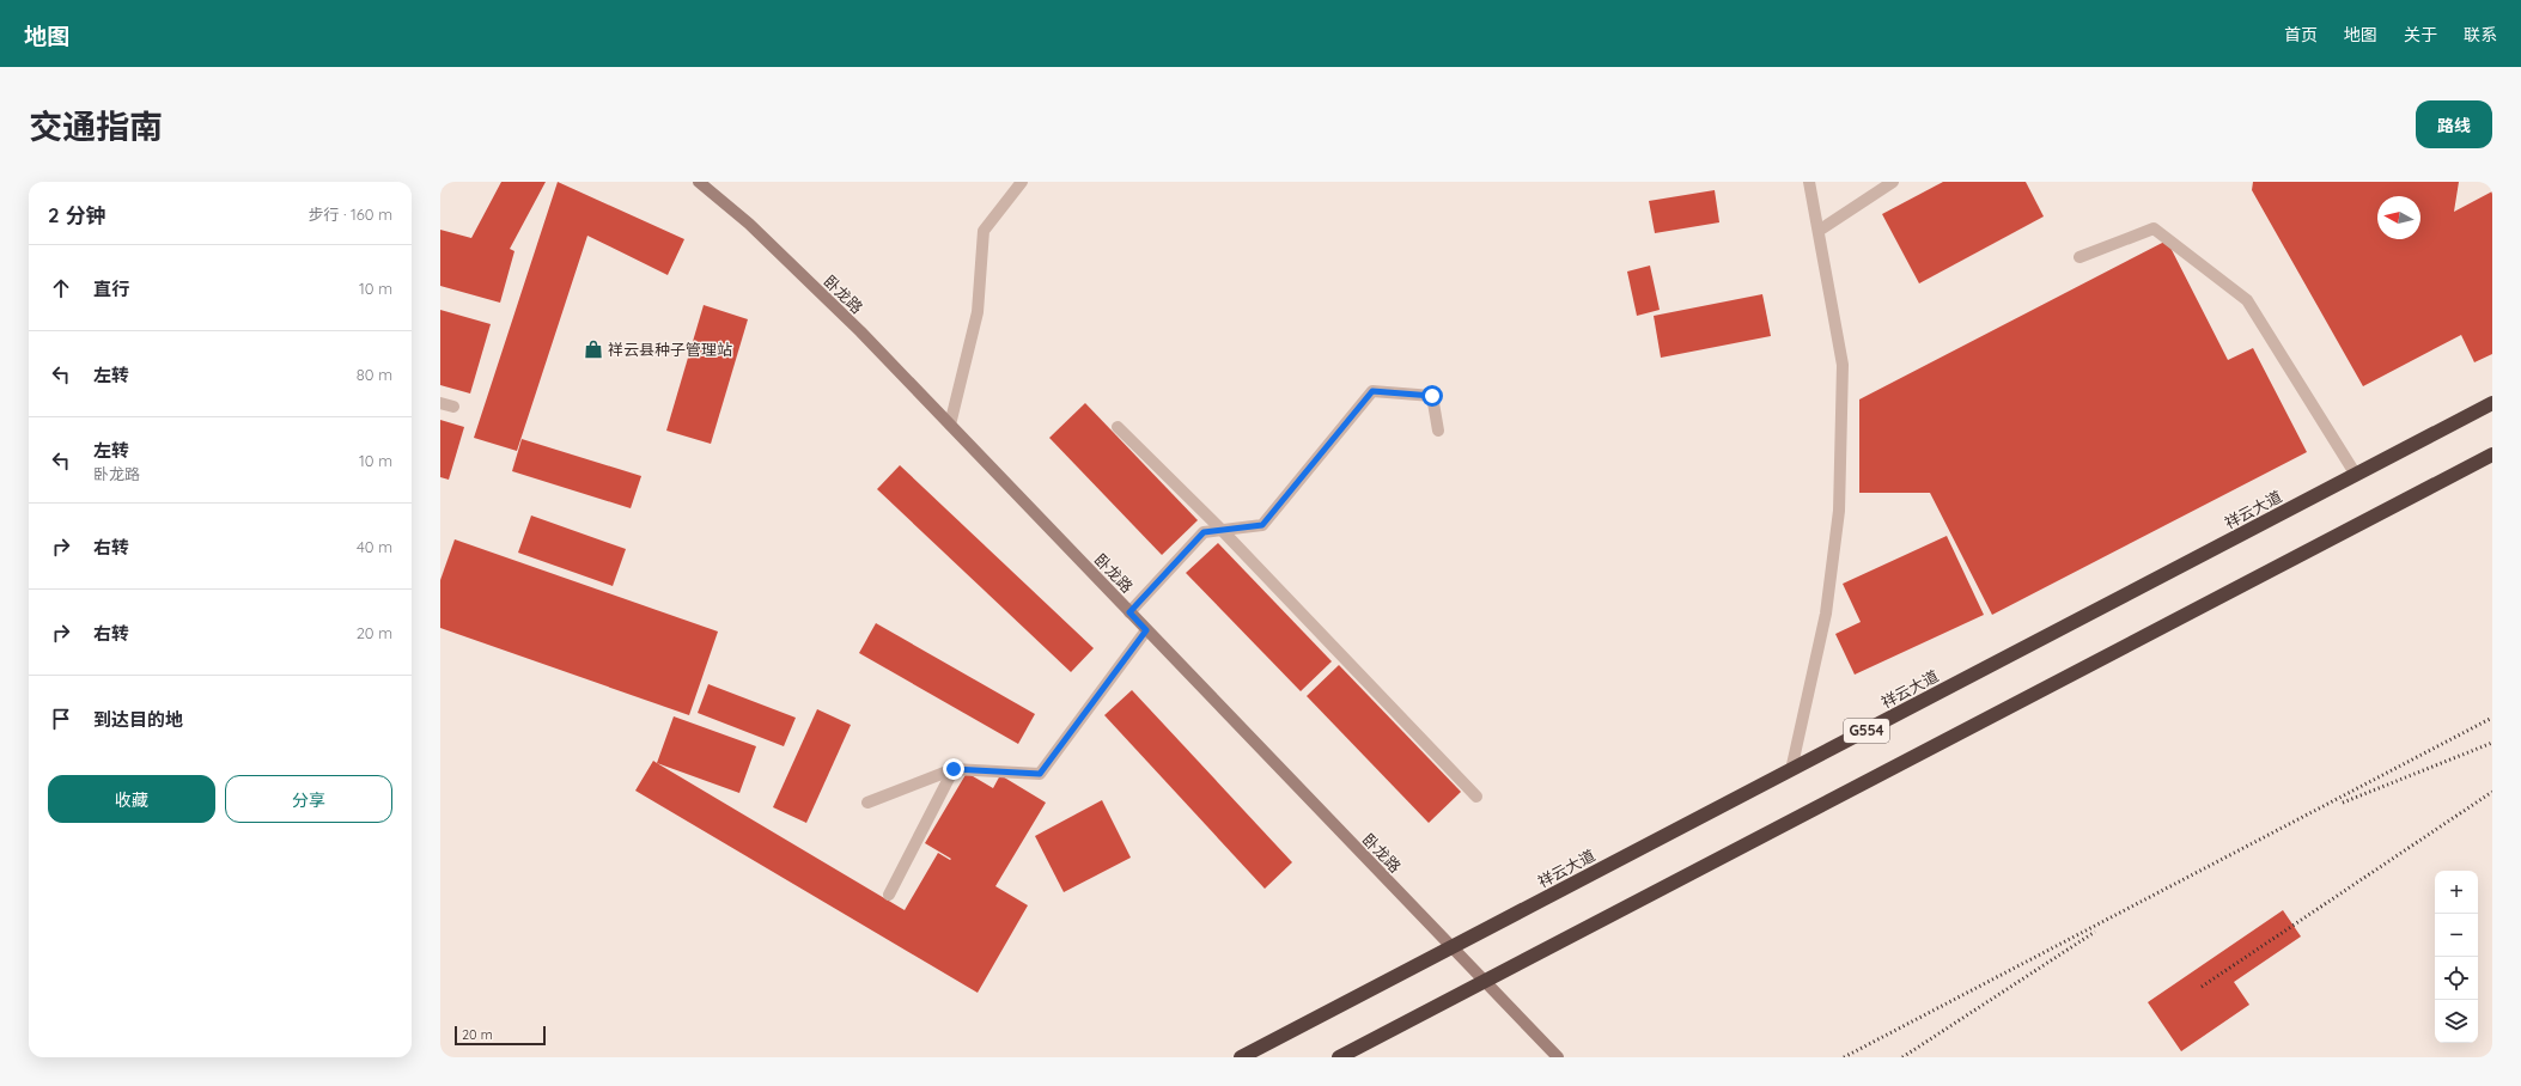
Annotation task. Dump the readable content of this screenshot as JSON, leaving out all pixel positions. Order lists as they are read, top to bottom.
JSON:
{
  "streets": {
    "highway": ["祥云大道", "G554"],
    "street": ["卧龙路"]
  },
  "crossings": [
    ["卧龙路", "祥云大道"]
  ],
  "places": {
    "shop": ["祥云县种子管理站"]
  },
  "scale_bar": "20 m",
  "north": "left",
  "page": {
    "header": "地图",
    "nav": [
      "首页",
      "地图",
      "关于",
      "联系"
    ],
    "title": "交通指南",
    "buttons": [
      "路线",
      ["收藏", "分享"]
    ],
    "heading": ["2 分钟", "步行 · 160 m"],
    "list": [
      ["直行", "10 m"],
      ["左转", "80 m"],
      ["左转", "卧龙路", "10 m"],
      ["右转", "40 m"],
      ["右转", "20 m"],
      "到达目的地"
    ],
    "map_buttons": ["+", "−"],
    "scale": "20 m"
  }
}
